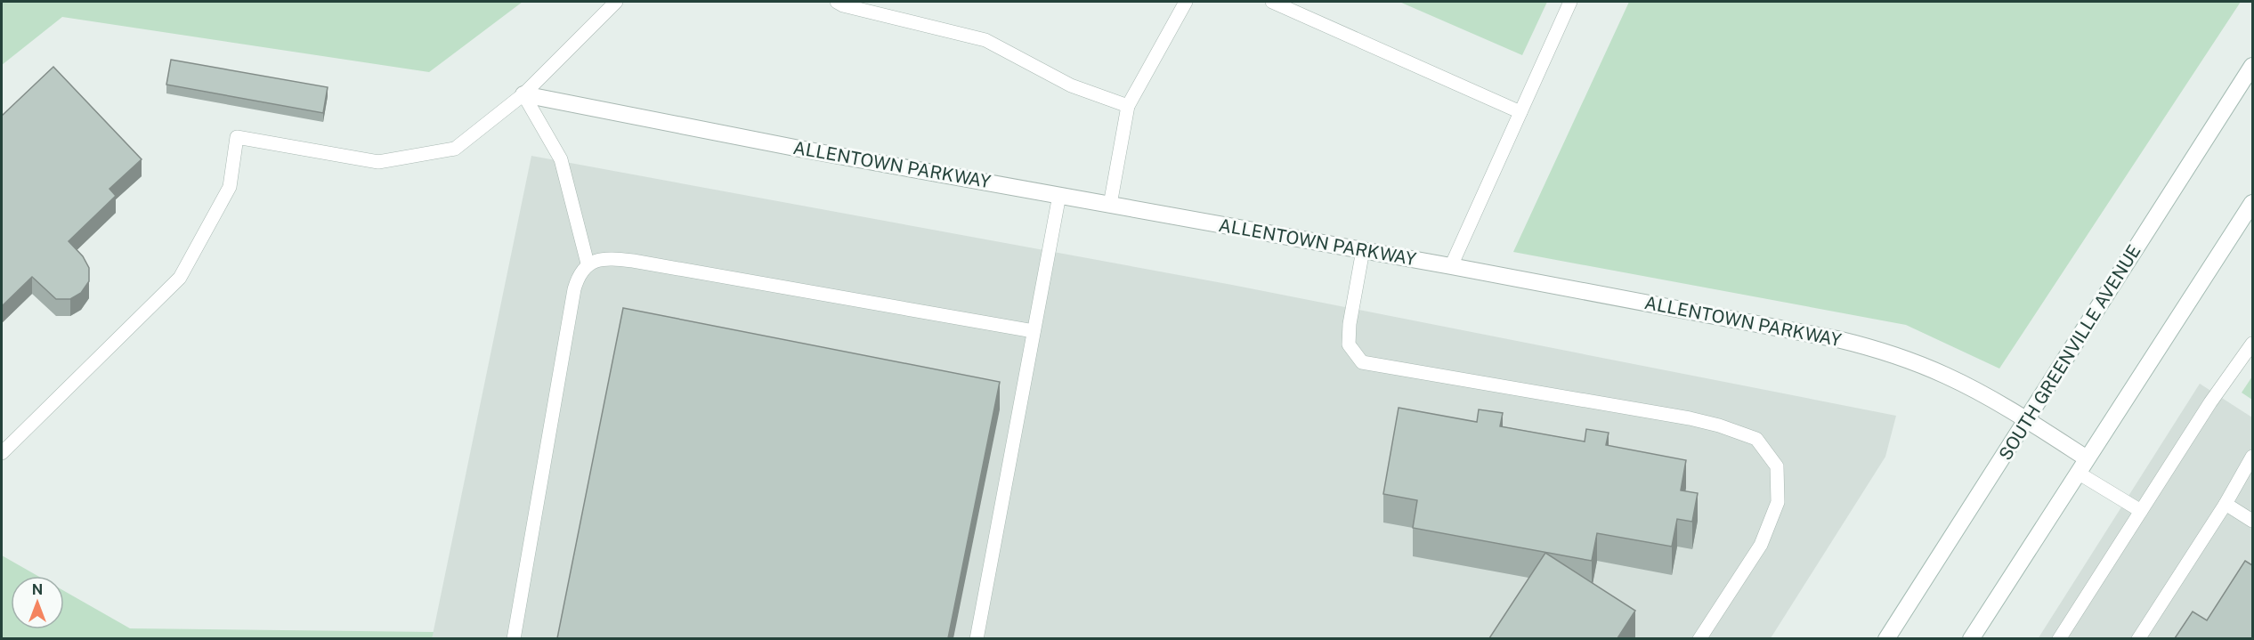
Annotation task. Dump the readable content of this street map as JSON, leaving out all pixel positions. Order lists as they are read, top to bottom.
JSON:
{
  "streets": {
    "street": ["ALLENTOWN PARKWAY", "SOUTH GREENVILLE AVENUE"]
  },
  "crossings": [
    ["ALLENTOWN PARKWAY", "SOUTH GREENVILLE AVENUE"]
  ],
  "north": "top"
}
